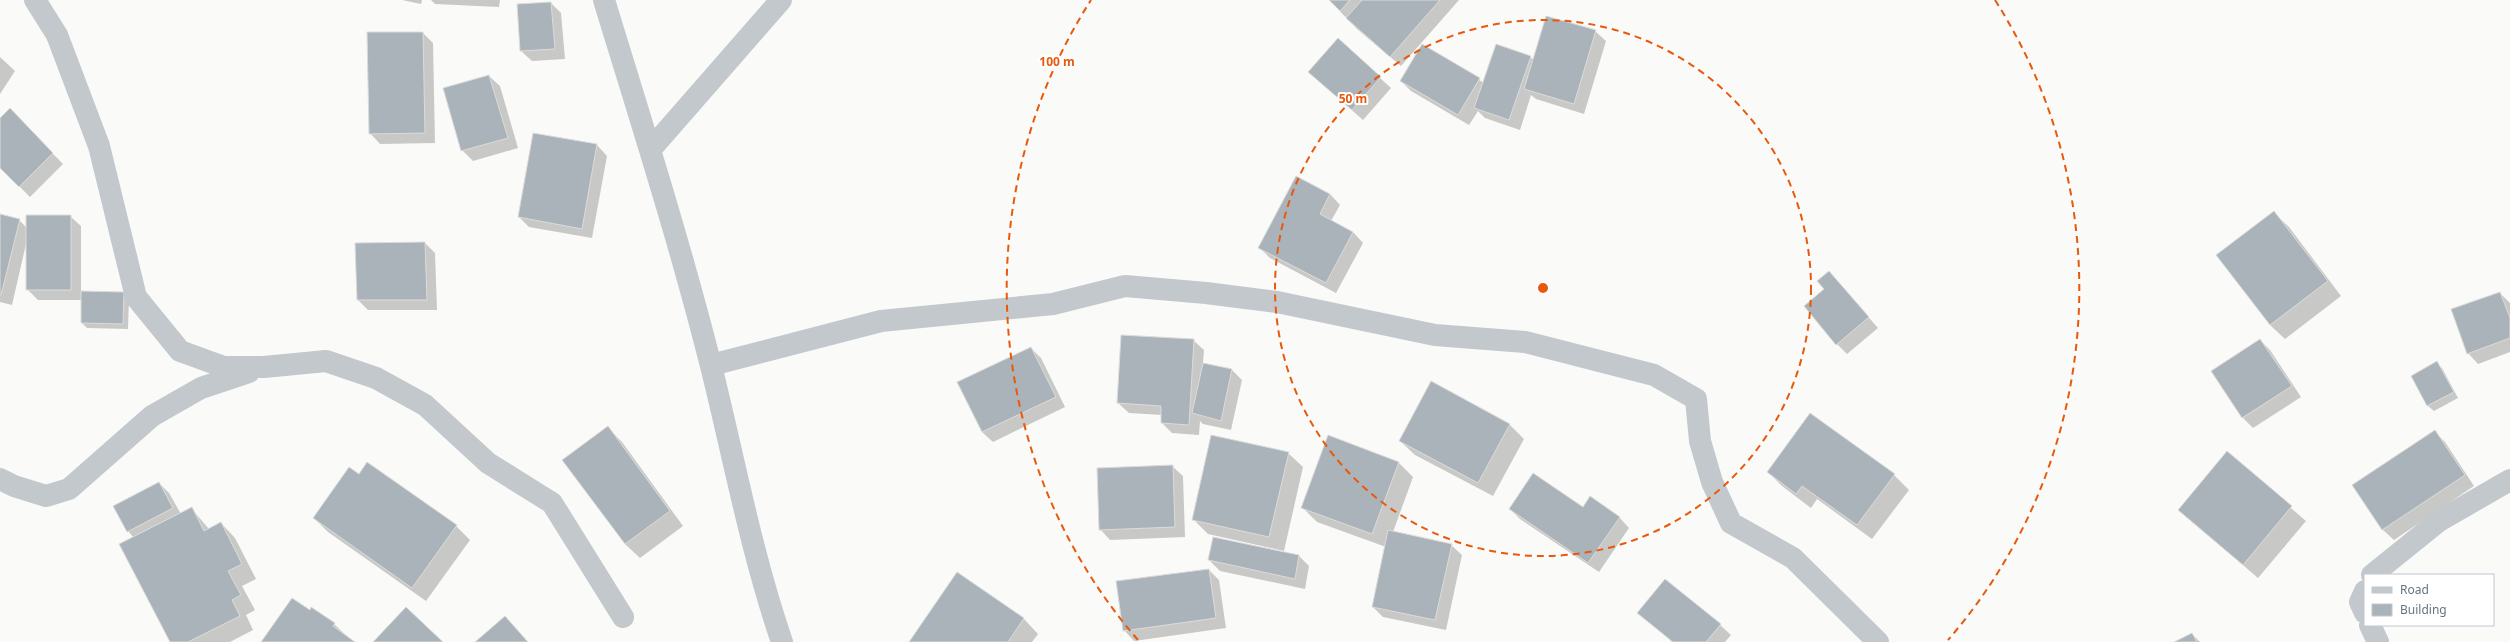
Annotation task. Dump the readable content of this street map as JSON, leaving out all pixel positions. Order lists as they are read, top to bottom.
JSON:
{
  "legend": ["Road", "Building"],
  "rings": ["100 m", "50 m"]
}
